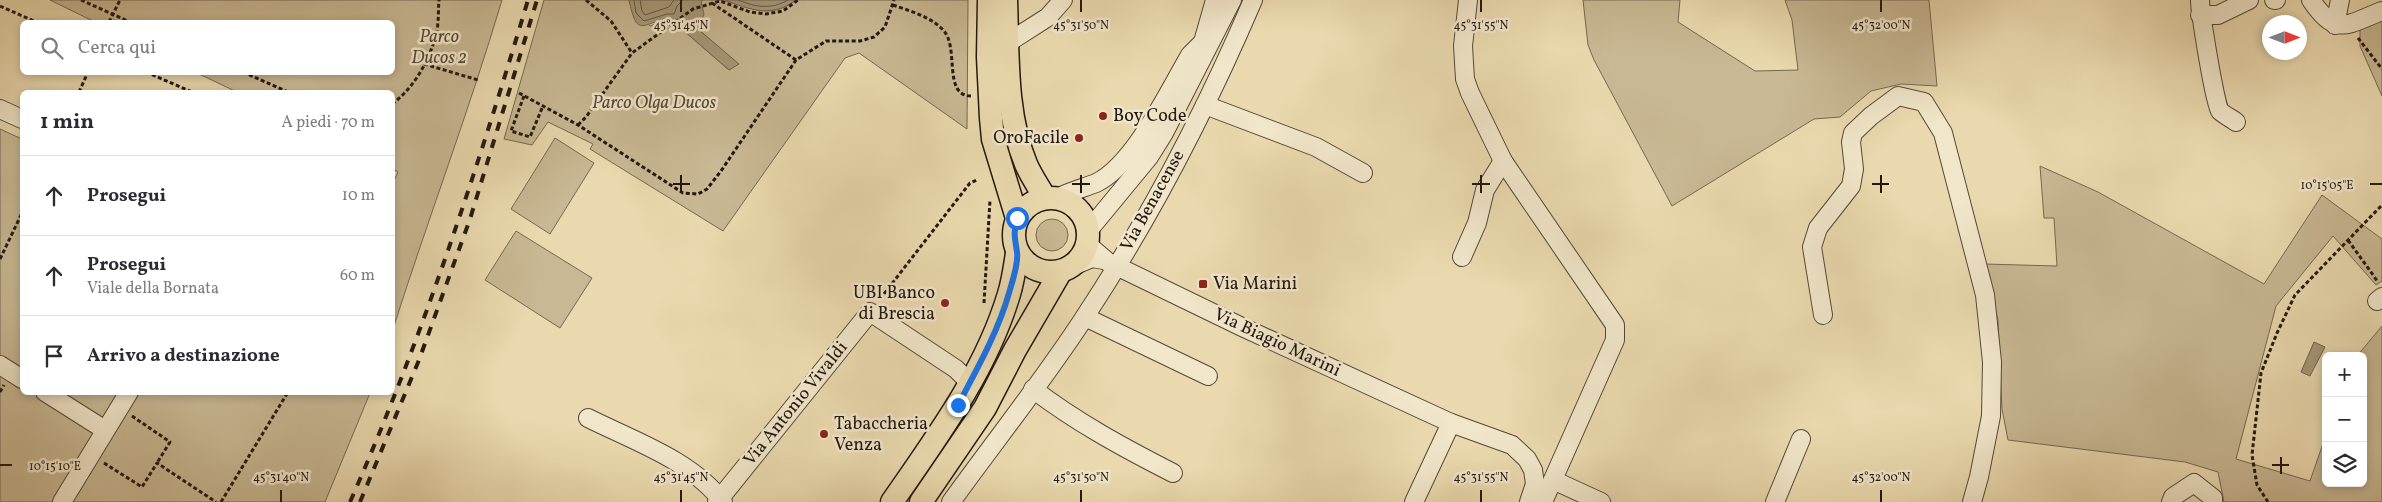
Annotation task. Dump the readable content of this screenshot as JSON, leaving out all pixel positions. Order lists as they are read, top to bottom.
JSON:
{
  "streets": {
    "street": ["Via Benacense", "Via Biagio Marini", "Via Antonio Vivaldi"]
  },
  "crossings": [
    ["Via Benacense", "Via Biagio Marini"]
  ],
  "parks": ["Parco Ducos 2", "Parco Olga Ducos"],
  "places": {
    "other": [
      "Boy Code",
      "OroFacile",
      "UBI Banco di Brescia",
      "Tabaccheria Venza"
    ],
    "transit": ["Via Marini"]
  },
  "north": "right",
  "page": {
    "search": "Cerca qui",
    "heading": ["1 min", "A piedi · 70 m"],
    "list": [
      ["Prosegui", "10 m"],
      ["Prosegui", "Viale della Bornata", "60 m"],
      "Arrivo a destinazione"
    ],
    "map_buttons": ["+", "−"]
  },
  "coordinates": [
    "45°31'45\"N",
    "45°31'50\"N",
    "45°31'55\"N",
    "45°32'00\"N",
    "10°15'05\"E",
    "10°15'10\"E",
    "45°31'40\"N"
  ]
}
